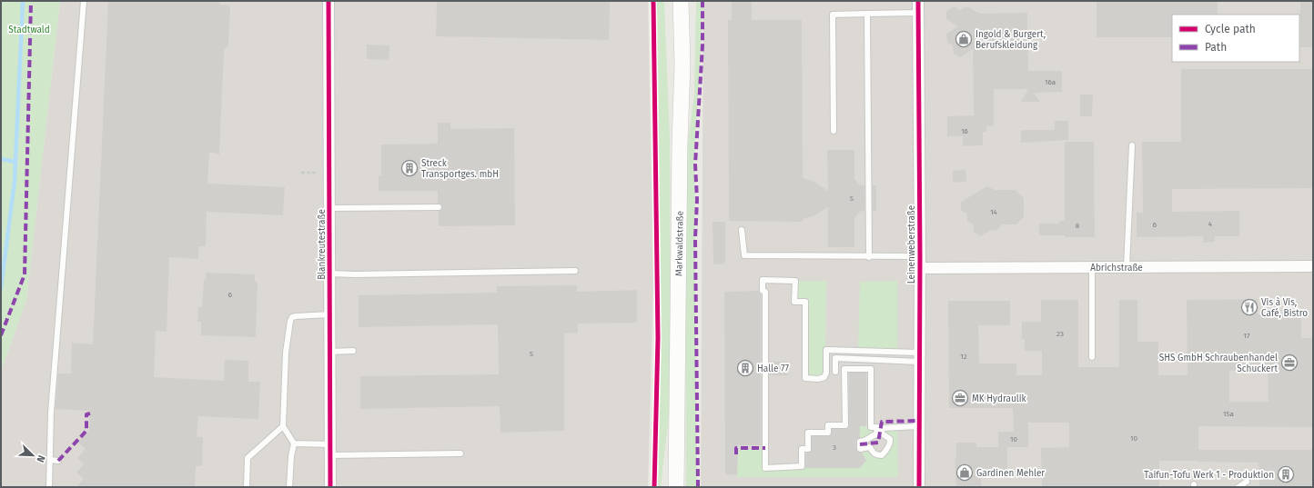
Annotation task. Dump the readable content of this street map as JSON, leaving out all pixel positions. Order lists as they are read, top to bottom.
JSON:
{
  "streets": {
    "main road": ["Markwaldstraße"],
    "street": ["Blankreutestraße", "Leinenweberstraße", "Abrichstraße"]
  },
  "crossings": [
    ["Leinenweberstraße", "Abrichstraße"]
  ],
  "parks": ["Stadtwald"],
  "places": {
    "shop": ["Ingold & Burgert, Berufskleidung", "Gardinen Mehler"],
    "building": ["Streck Transportges. mbH", "Halle 77", "Taifun-Tofu Werk 1 - Produktion"],
    "restaurant": ["Vis à Vis, Café, Bistro"],
    "office": ["SHS GmbH Schraubenhandel Schuckert", "MK Hydraulik"]
  },
  "house_numbers": [
    "16a",
    "16",
    "5",
    "14",
    "4",
    "6",
    "8",
    "6",
    "23",
    "17",
    "5",
    "12",
    "15a",
    "10",
    "10",
    "3"
  ],
  "legend": ["Cycle path", "Path"],
  "north": "bottom right"
}
